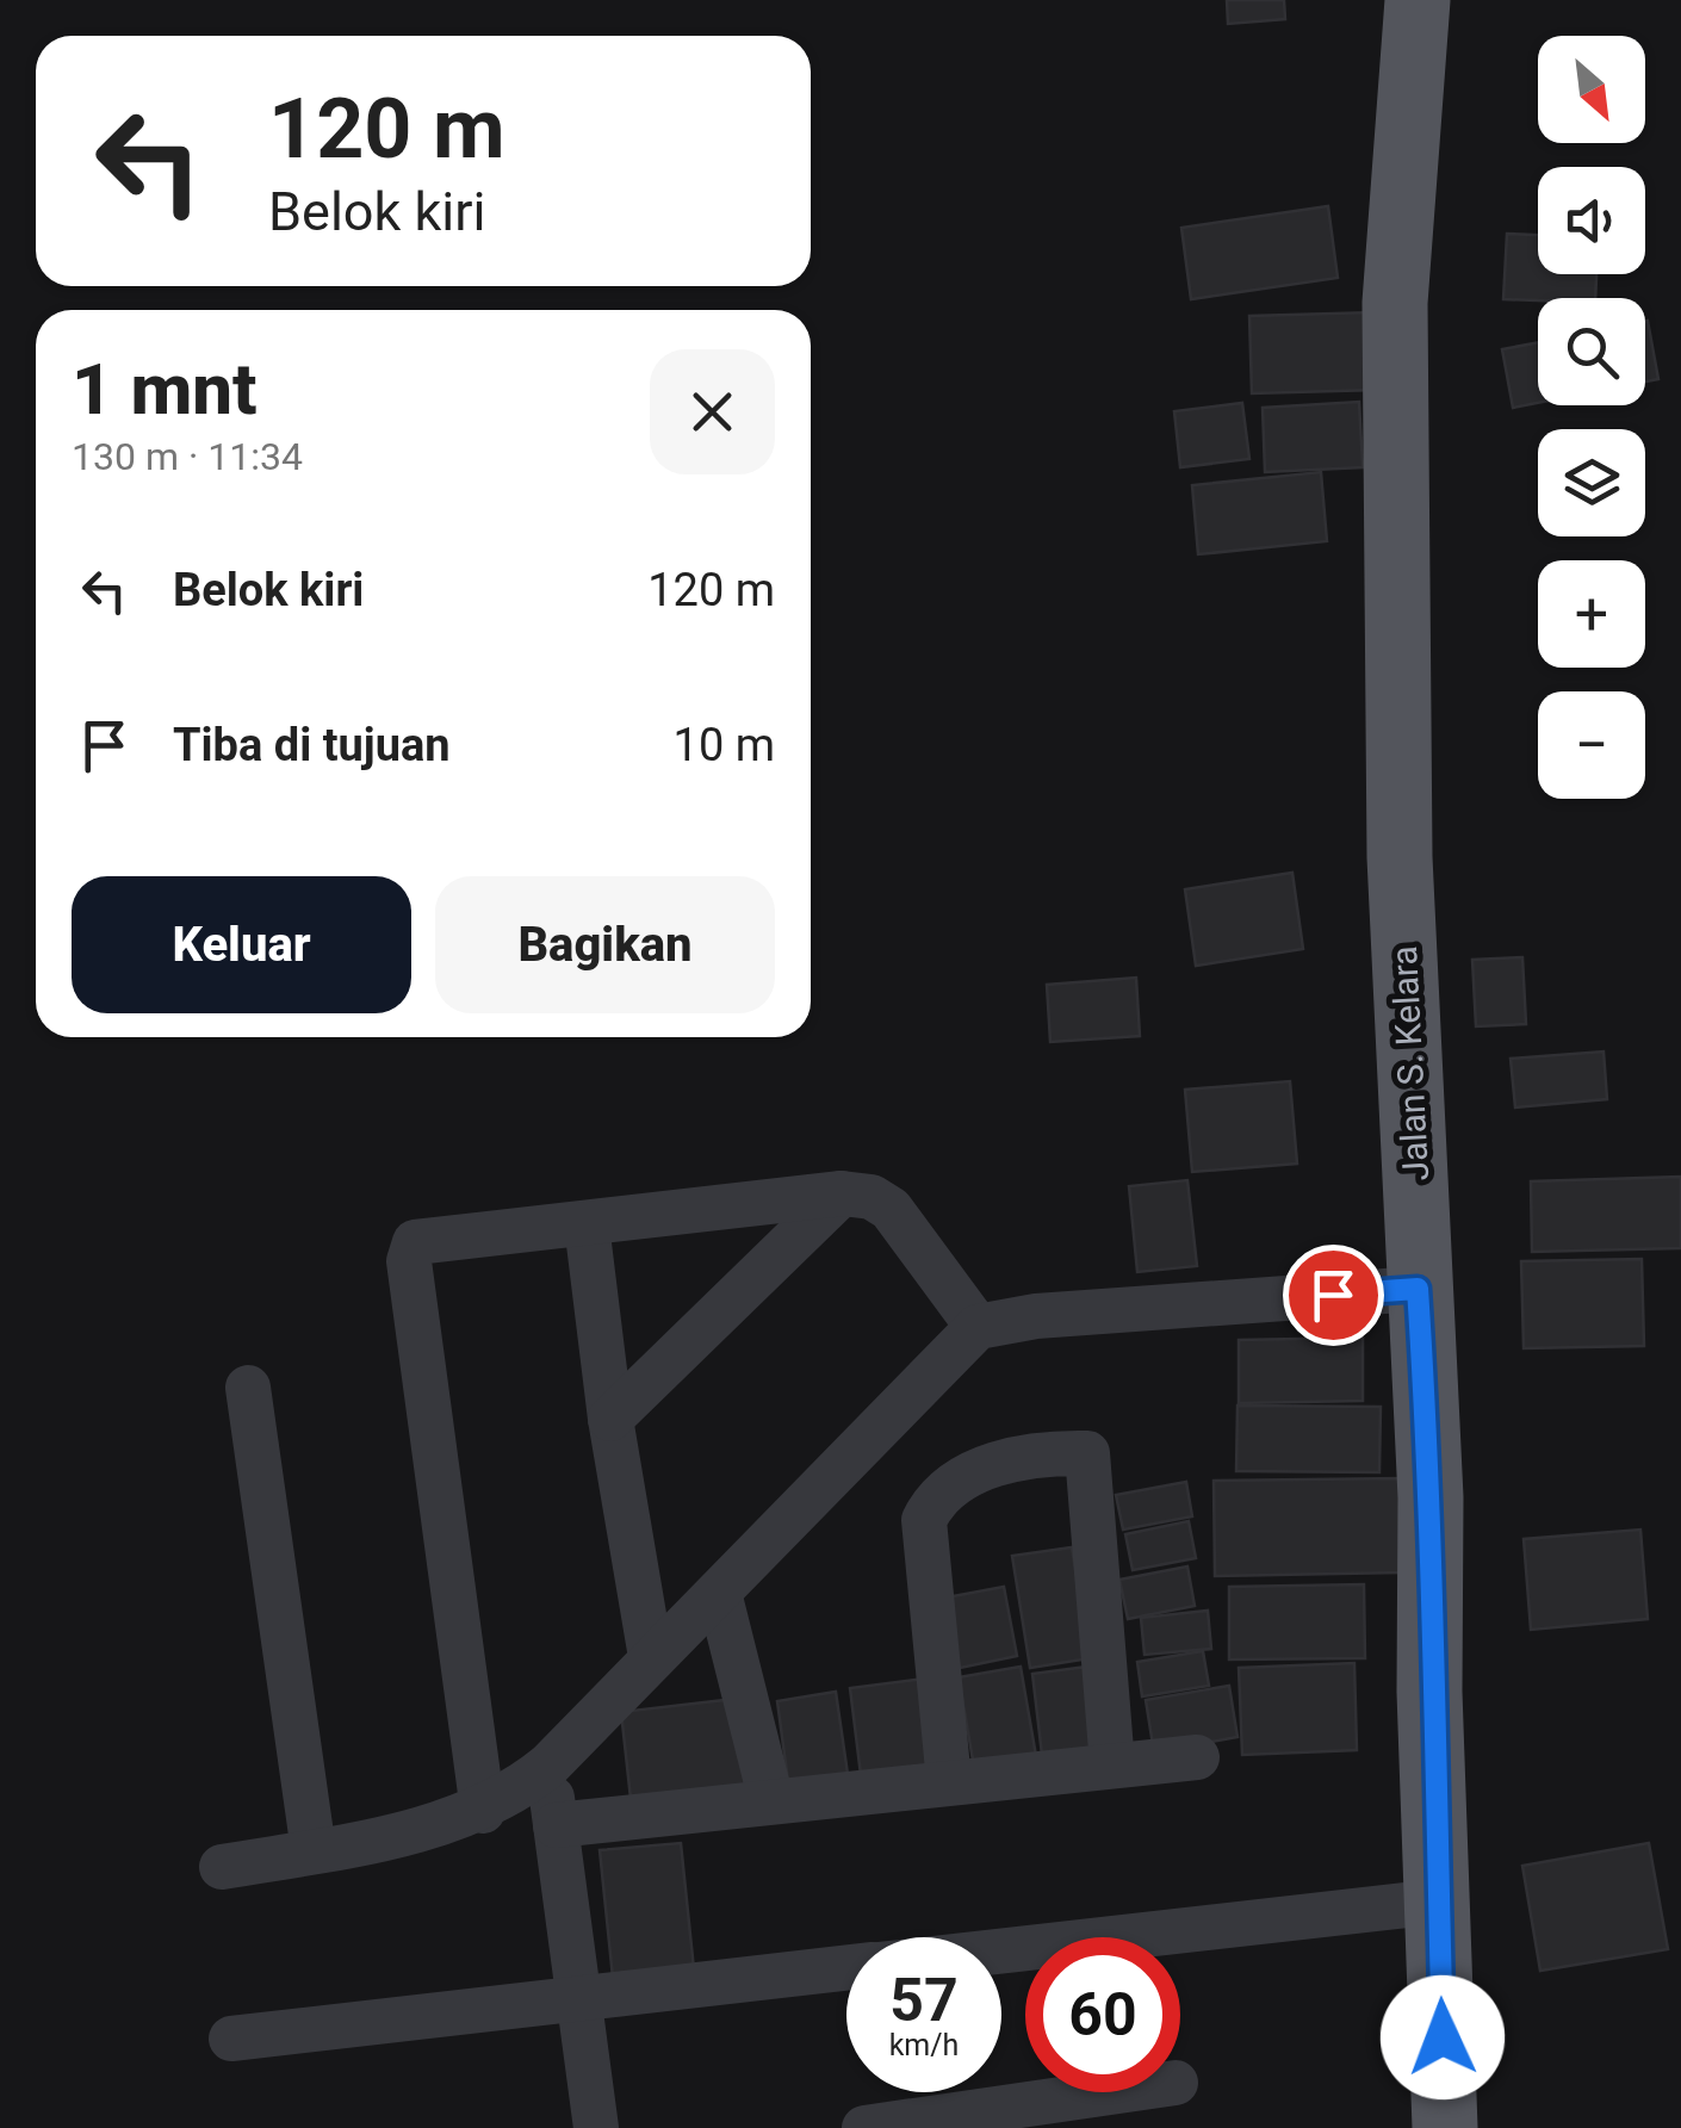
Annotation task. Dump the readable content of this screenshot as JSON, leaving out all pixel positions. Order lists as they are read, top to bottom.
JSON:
{
  "streets": {
    "main road": ["Jalan S. Kelara"]
  },
  "north": "bottom right",
  "page": {
    "map_buttons": ["+", "−"],
    "turn": ["120 m", "Belok kiri"],
    "heading": ["1 mnt", "130 m · 11:34"],
    "list": [
      {
        "name": "Belok kiri",
        "value": "120 m"
      },
      {
        "name": "Tiba di tujuan",
        "value": "10 m"
      }
    ],
    "buttons": ["Keluar", "Bagikan"],
    "speed": "57 km/h",
    "limit": "60"
  }
}
